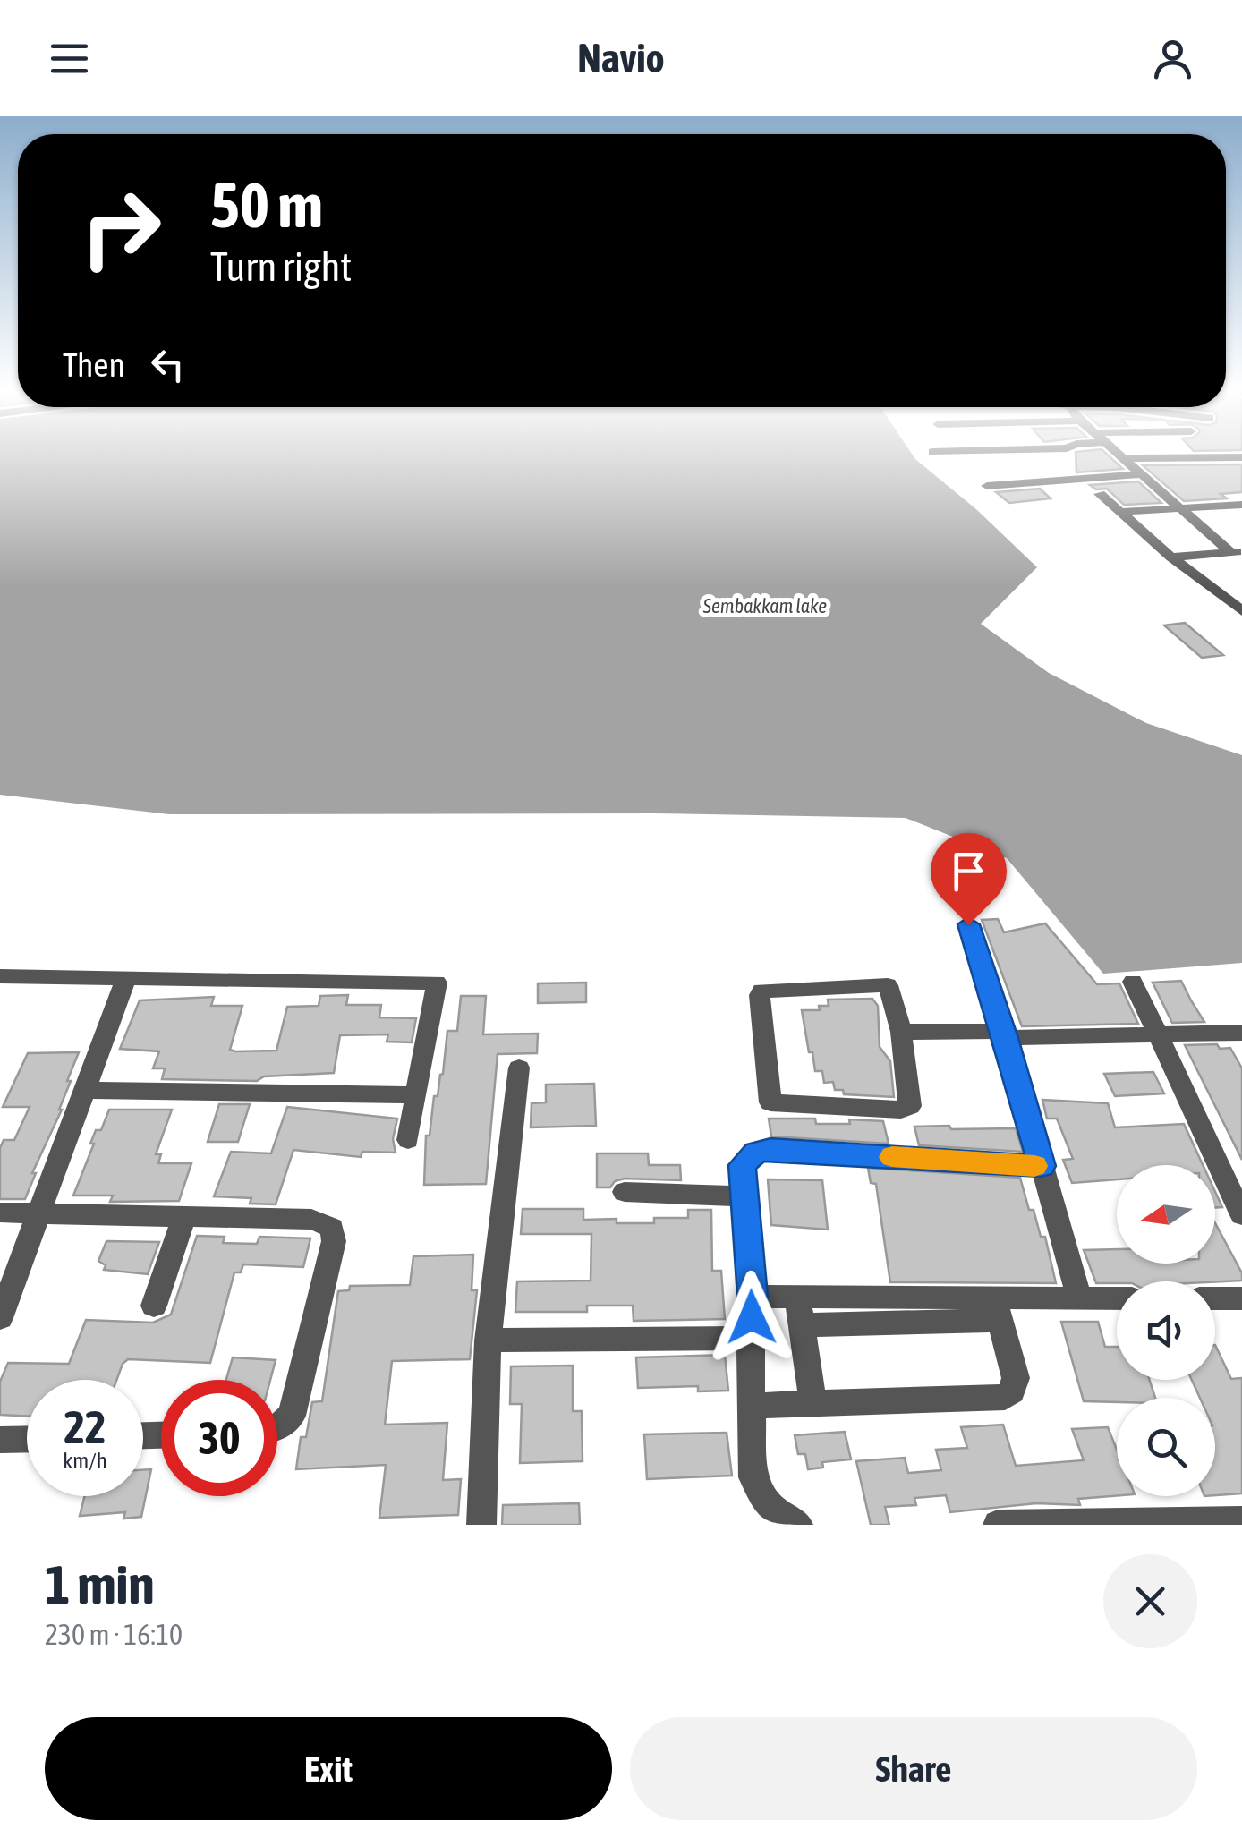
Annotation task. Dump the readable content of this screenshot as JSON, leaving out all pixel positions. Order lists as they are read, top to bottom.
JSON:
{
  "water": ["Sembakkam lake"],
  "north": "left",
  "page": {
    "header": "Navio",
    "turn": ["50 m", "Turn right"],
    "then": "Then",
    "speed": "22 km/h",
    "limit": "30",
    "heading": ["1 min", "230 m · 16:10"],
    "buttons": ["Exit", "Share"]
  }
}
